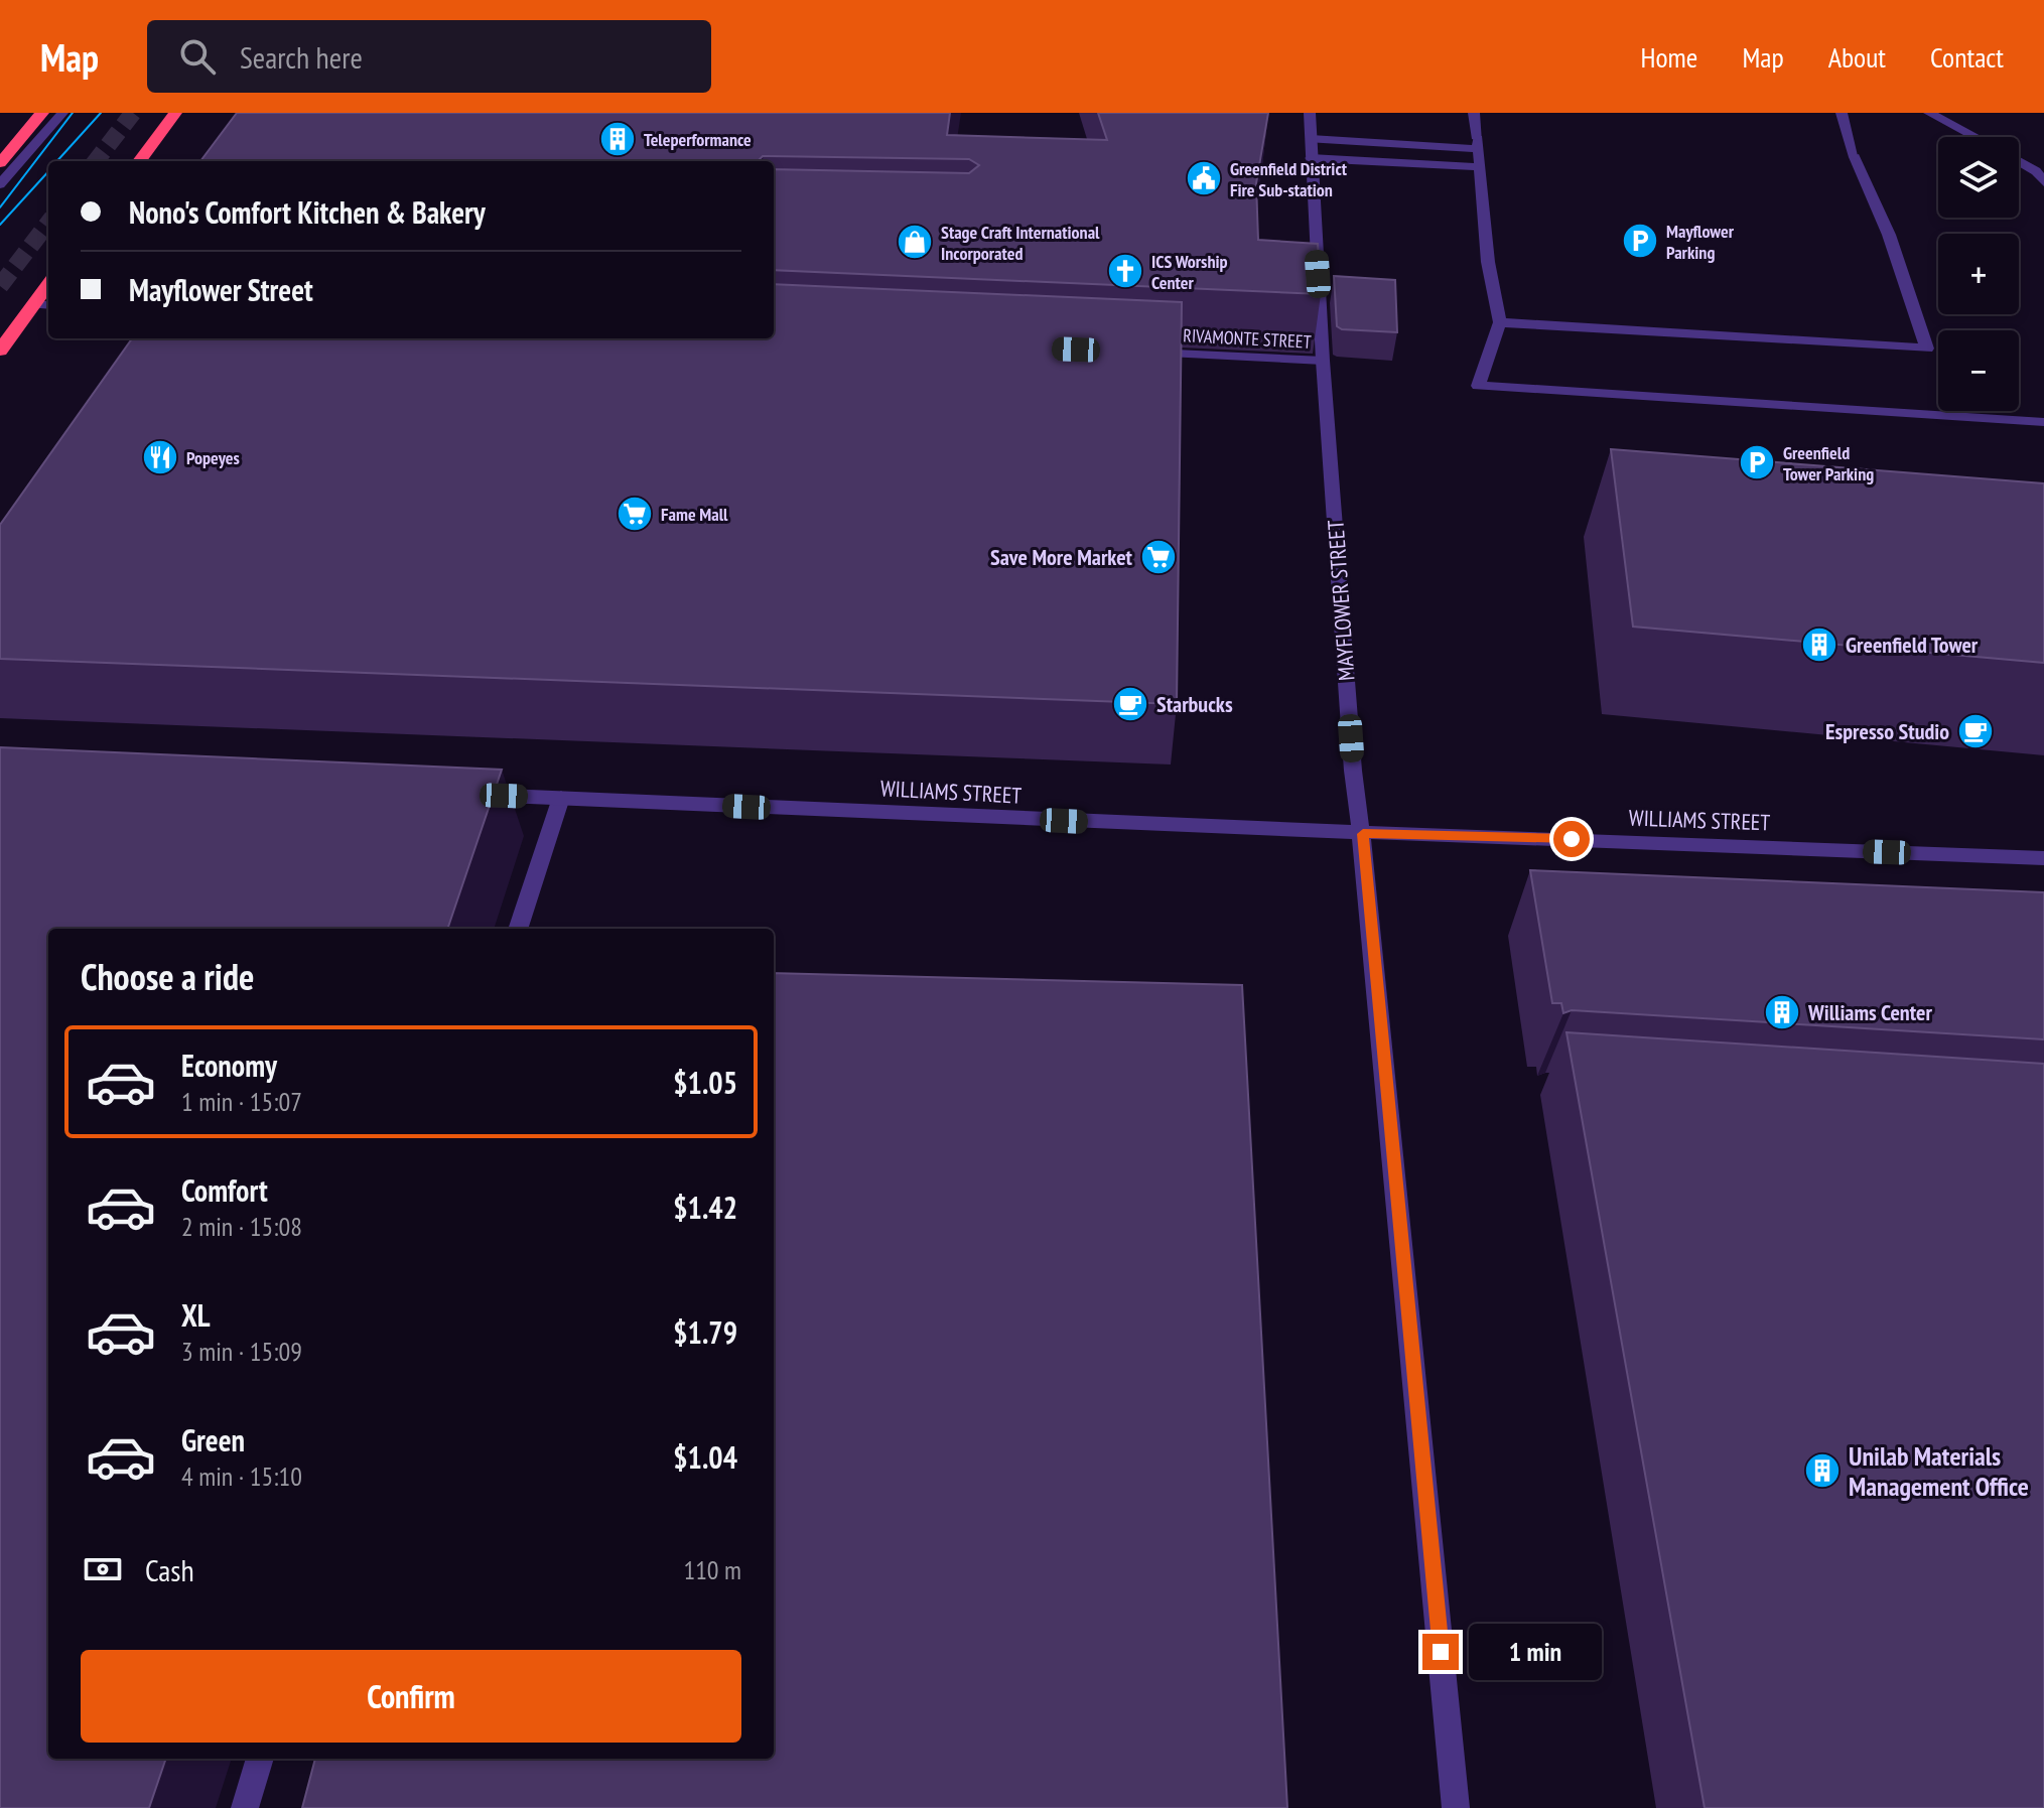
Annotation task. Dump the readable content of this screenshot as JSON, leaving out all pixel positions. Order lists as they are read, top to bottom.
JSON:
{
  "streets": {
    "street": ["RIVAMONTE STREET", "MAYFLOWER STREET", "WILLIAMS STREET"]
  },
  "crossings": [
    ["RIVAMONTE STREET", "MAYFLOWER STREET"],
    ["MAYFLOWER STREET", "WILLIAMS STREET"]
  ],
  "places": {
    "building": [
      "Teleperformance",
      "Greenfield Tower",
      "Williams Center",
      "Unilab Materials Management Office"
    ],
    "public building": ["Greenfield District Fire Sub-station"],
    "parking": ["Mayflower Parking", "Greenfield Tower Parking"],
    "shop": ["Stage Craft International Incorporated"],
    "church": ["ICS Worship Center"],
    "restaurant": ["Popeyes"],
    "supermarket": ["Fame Mall", "Save More Market"],
    "cafe": ["Starbucks", "Espresso Studio"]
  },
  "page": {
    "header": "Map",
    "search": "Search here",
    "nav": [
      "Home",
      "Map",
      "About",
      "Contact"
    ],
    "map_buttons": ["+", "−"],
    "banner": ["Nono's Comfort Kitchen & Bakery", "Mayflower Street"],
    "heading": "Choose a ride",
    "list": [
      {
        "name": "Economy",
        "note": "1 min · 15:07",
        "value": "$1.05"
      },
      {
        "name": "Comfort",
        "note": "2 min · 15:08",
        "value": "$1.42"
      },
      {
        "name": "XL",
        "note": "3 min · 15:09",
        "value": "$1.79"
      },
      {
        "name": "Green",
        "note": "4 min · 15:10",
        "value": "$1.04"
      }
    ],
    "pay": ["Cash", "110 m"],
    "bubble": "1 min",
    "buttons": "Confirm"
  }
}
